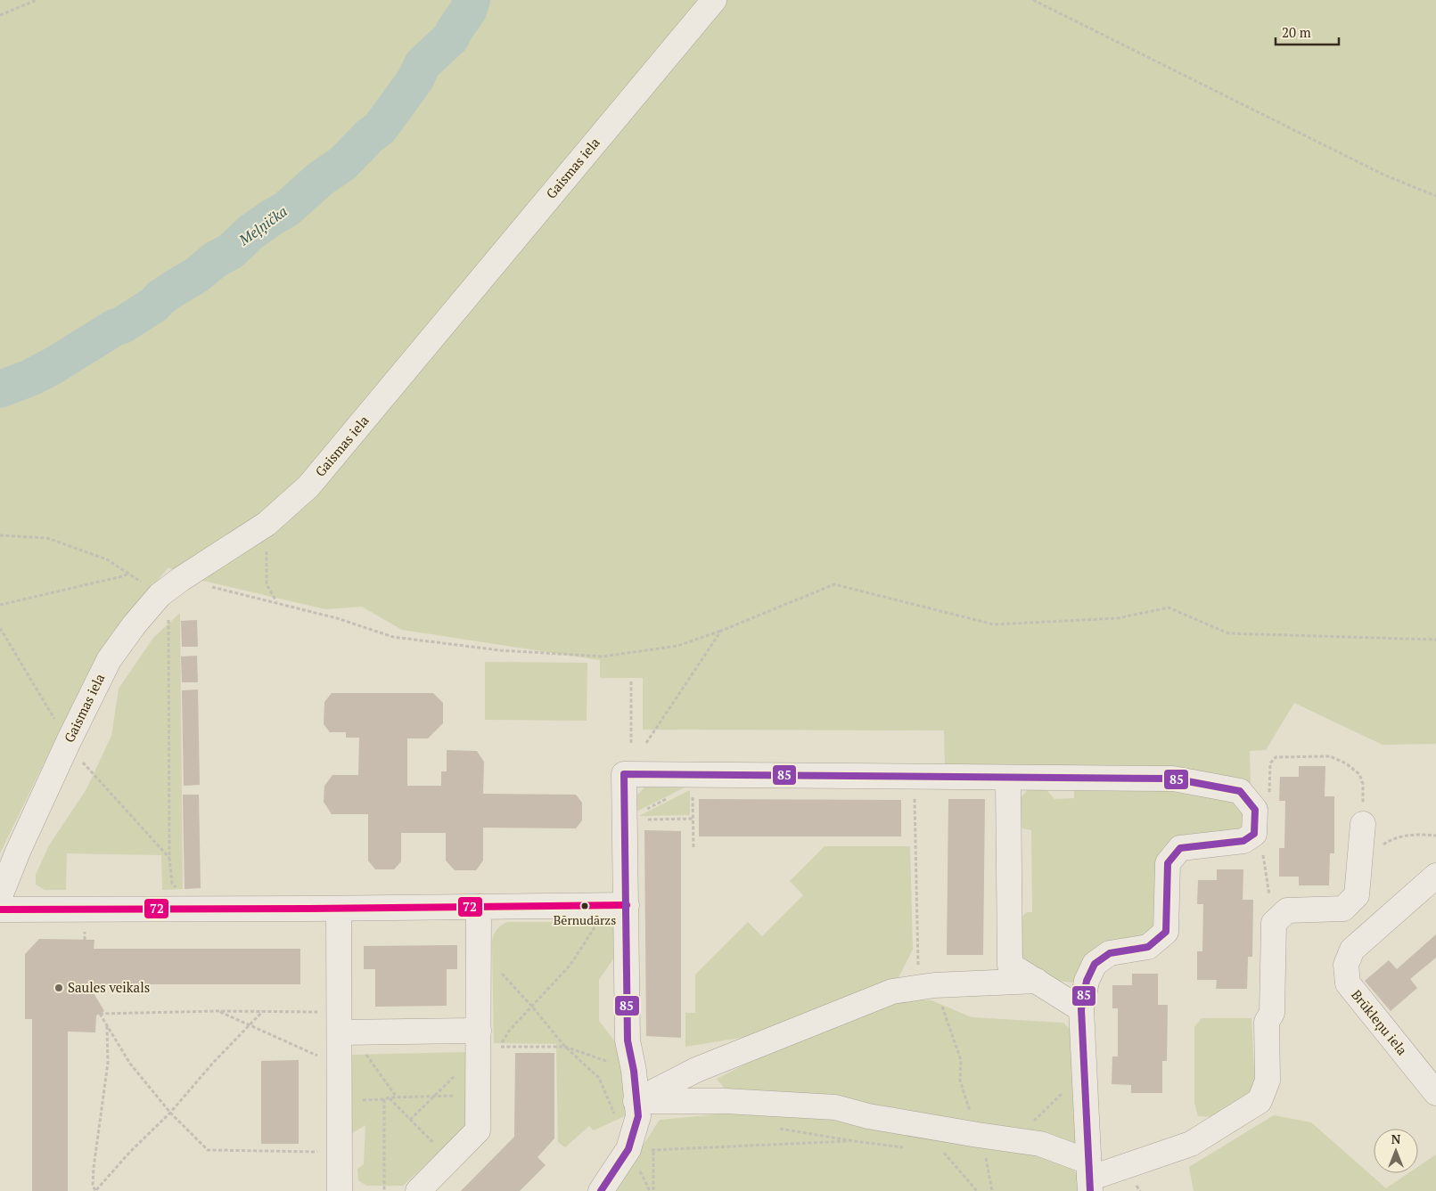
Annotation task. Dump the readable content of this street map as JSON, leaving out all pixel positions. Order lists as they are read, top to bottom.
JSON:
{
  "streets": {
    "street": ["Gaismas iela", "Brūkleņu iela"]
  },
  "water": ["Meļņička"],
  "places": ["Bērnudārzs", "Saules veikals"],
  "lines": ["transit line 85", "transit line 72"],
  "scale_bar": "20 m",
  "north": "top"
}
